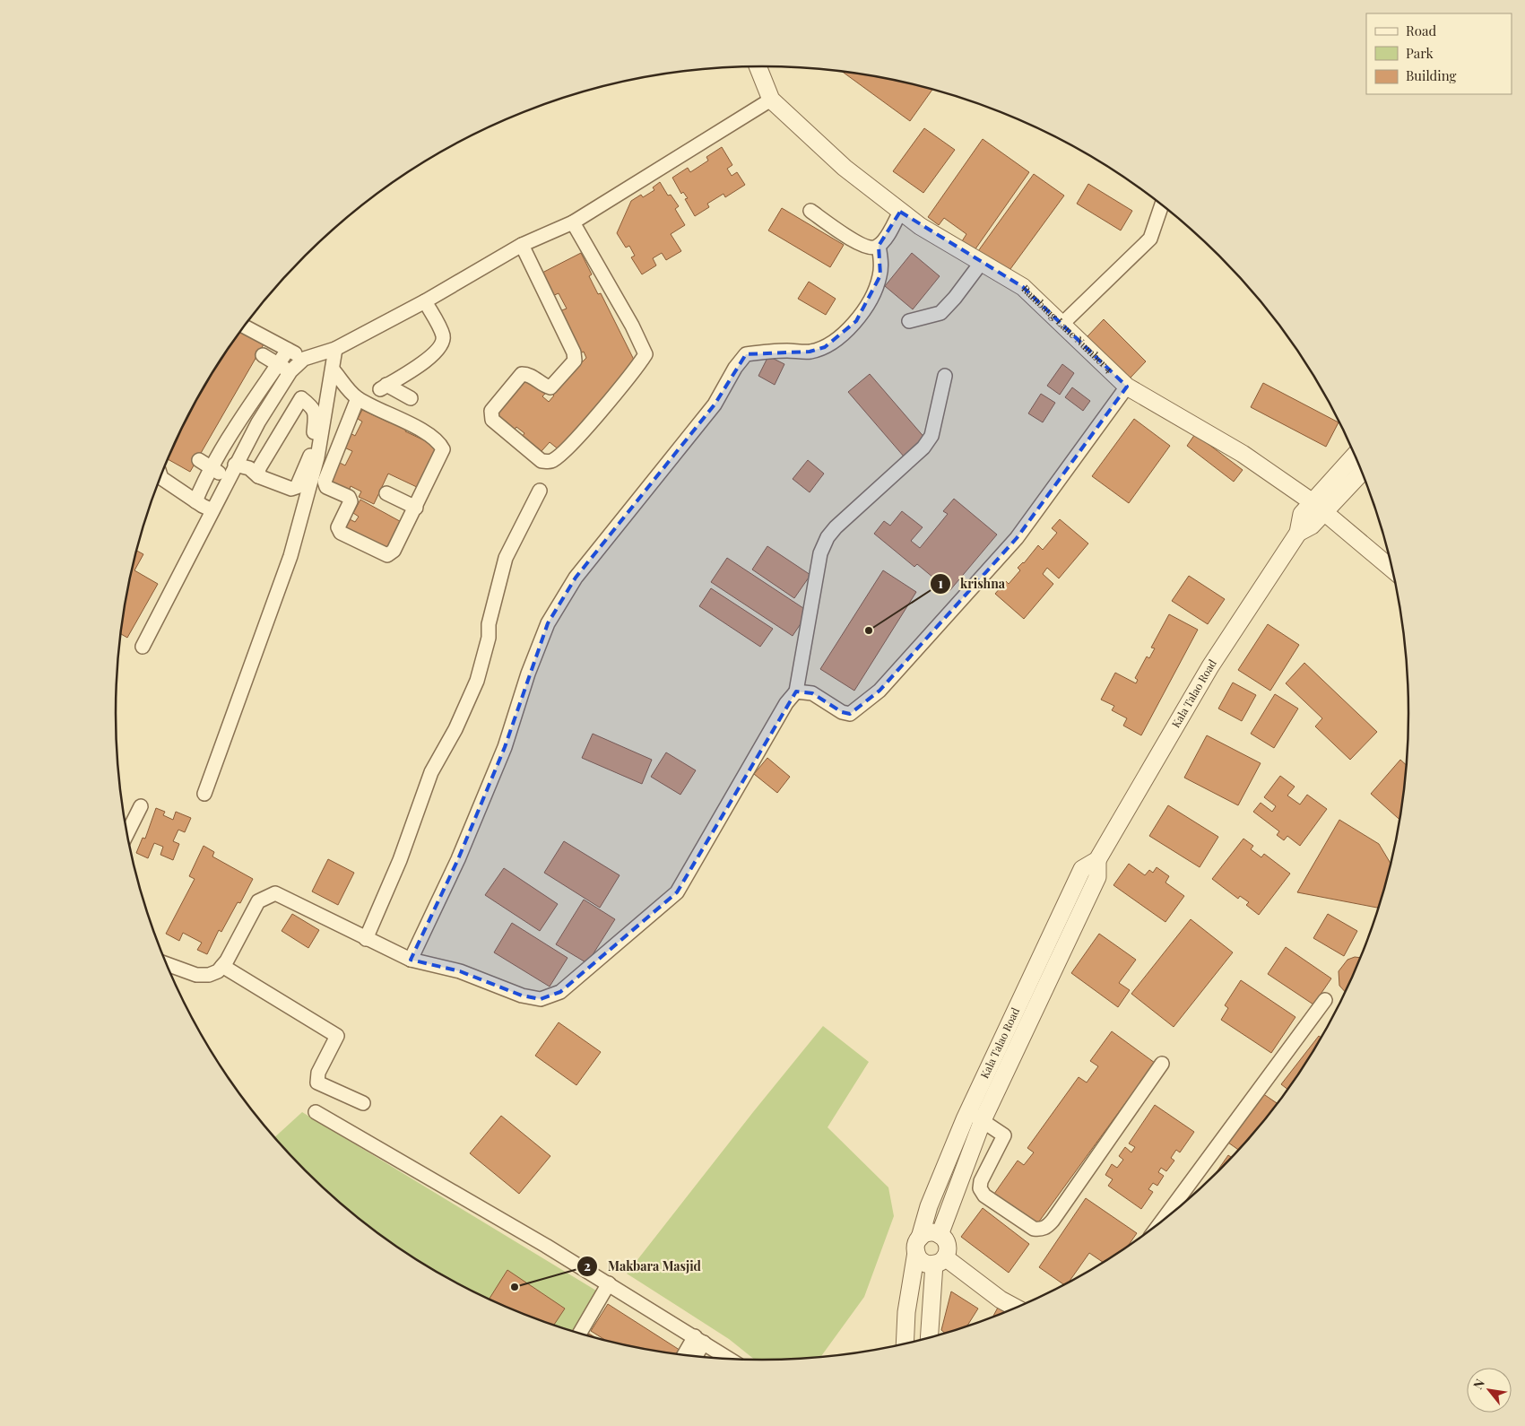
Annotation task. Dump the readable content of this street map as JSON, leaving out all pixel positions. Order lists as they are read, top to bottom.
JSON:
{
  "streets": {
    "street": ["Rambaug Lane Number 4", "Kala Talao Road"]
  },
  "crossings": [
    ["Rambaug Lane Number 4", "Kala Talao Road"]
  ],
  "places": ["krishna", "Makbara Masjid"],
  "legend": ["Road", "Park", "Building"],
  "north": "top left"
}
